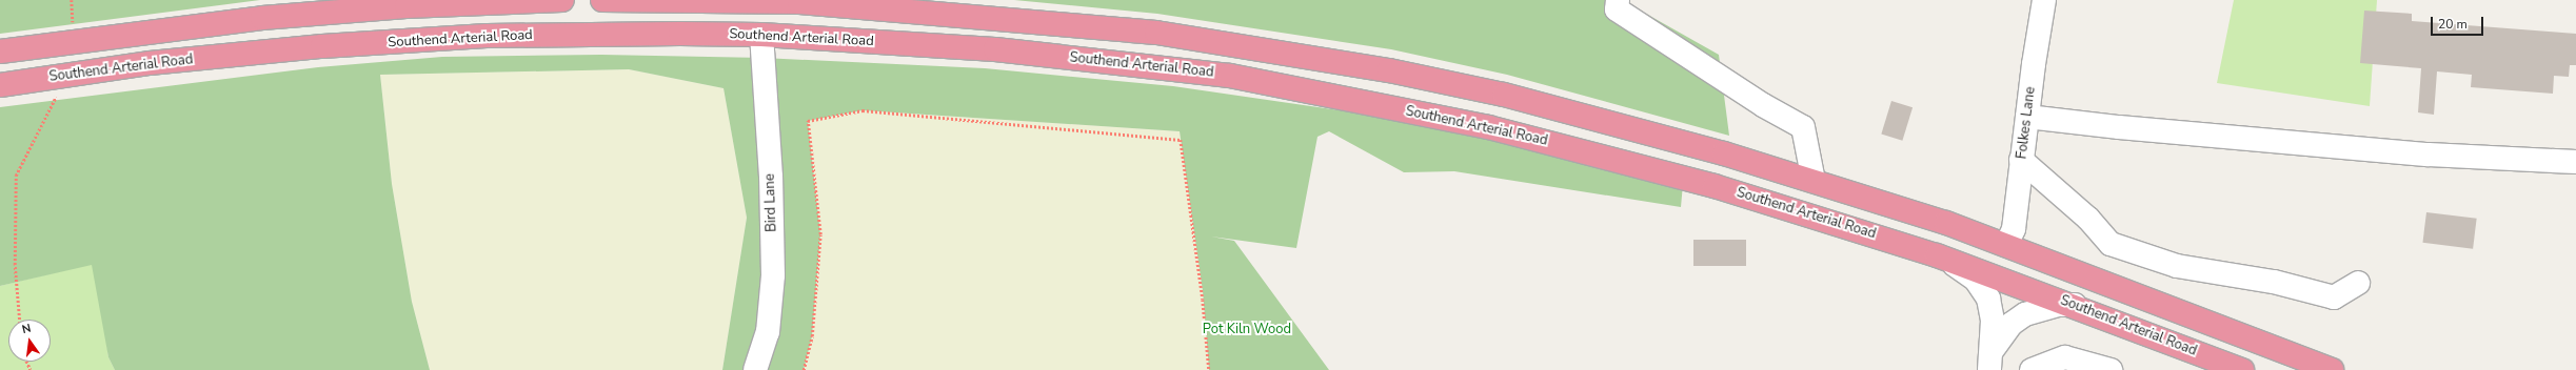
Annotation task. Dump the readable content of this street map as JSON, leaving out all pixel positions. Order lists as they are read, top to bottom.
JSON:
{
  "streets": {
    "highway": ["Southend Arterial Road"],
    "street": ["Folkes Lane", "Bird Lane"]
  },
  "crossings": [
    ["Southend Arterial Road", "Bird Lane"]
  ],
  "parks": ["Pot Kiln Wood"],
  "scale_bar": "20 m",
  "north": "top"
}
